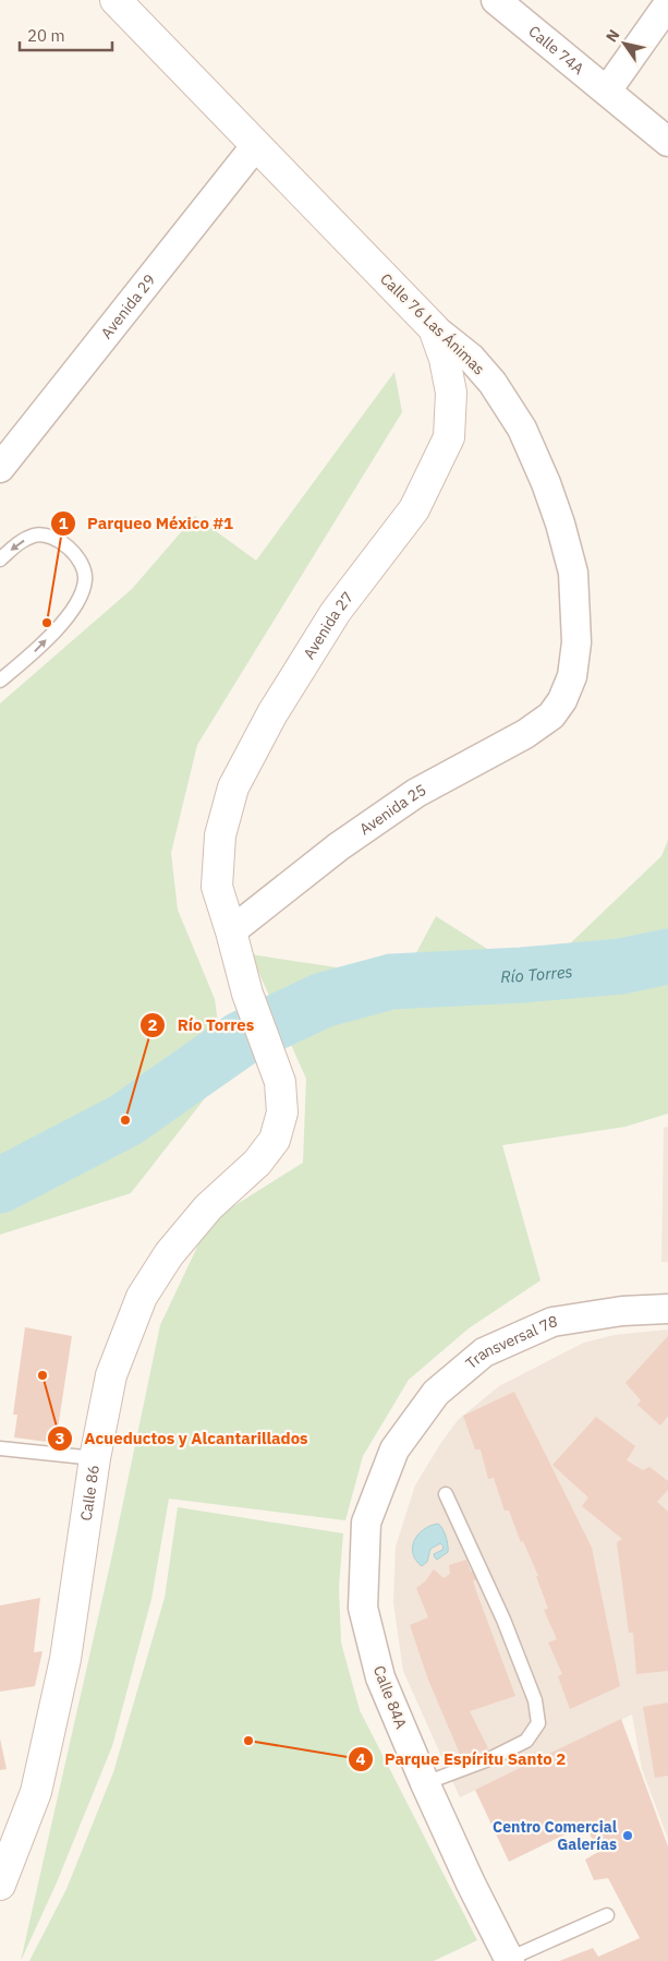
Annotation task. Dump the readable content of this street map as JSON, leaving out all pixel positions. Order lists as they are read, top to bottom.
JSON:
{
  "streets": {
    "street": [
      "Calle 74A",
      "Avenida 29",
      "Calle 76 Las Ánimas",
      "Avenida 27",
      "Avenida 25",
      "Transversal 78",
      "Calle 86",
      "Calle 84A"
    ]
  },
  "crossings": [
    ["Avenida 29", "Calle 76 Las Ánimas"],
    ["Calle 76 Las Ánimas", "Avenida 27"],
    ["Calle 76 Las Ánimas", "Avenida 25"],
    ["Avenida 27", "Avenida 25"],
    ["Avenida 27", "Calle 86"],
    ["Transversal 78", "Calle 84A"]
  ],
  "water": ["Río Torres"],
  "places": [
    "Parqueo México #1",
    "Río Torres",
    "Acueductos y Alcantarillados",
    "Parque Espíritu Santo 2",
    "Centro Comercial Galerías"
  ],
  "scale_bar": "20 m",
  "north": "top left"
}
